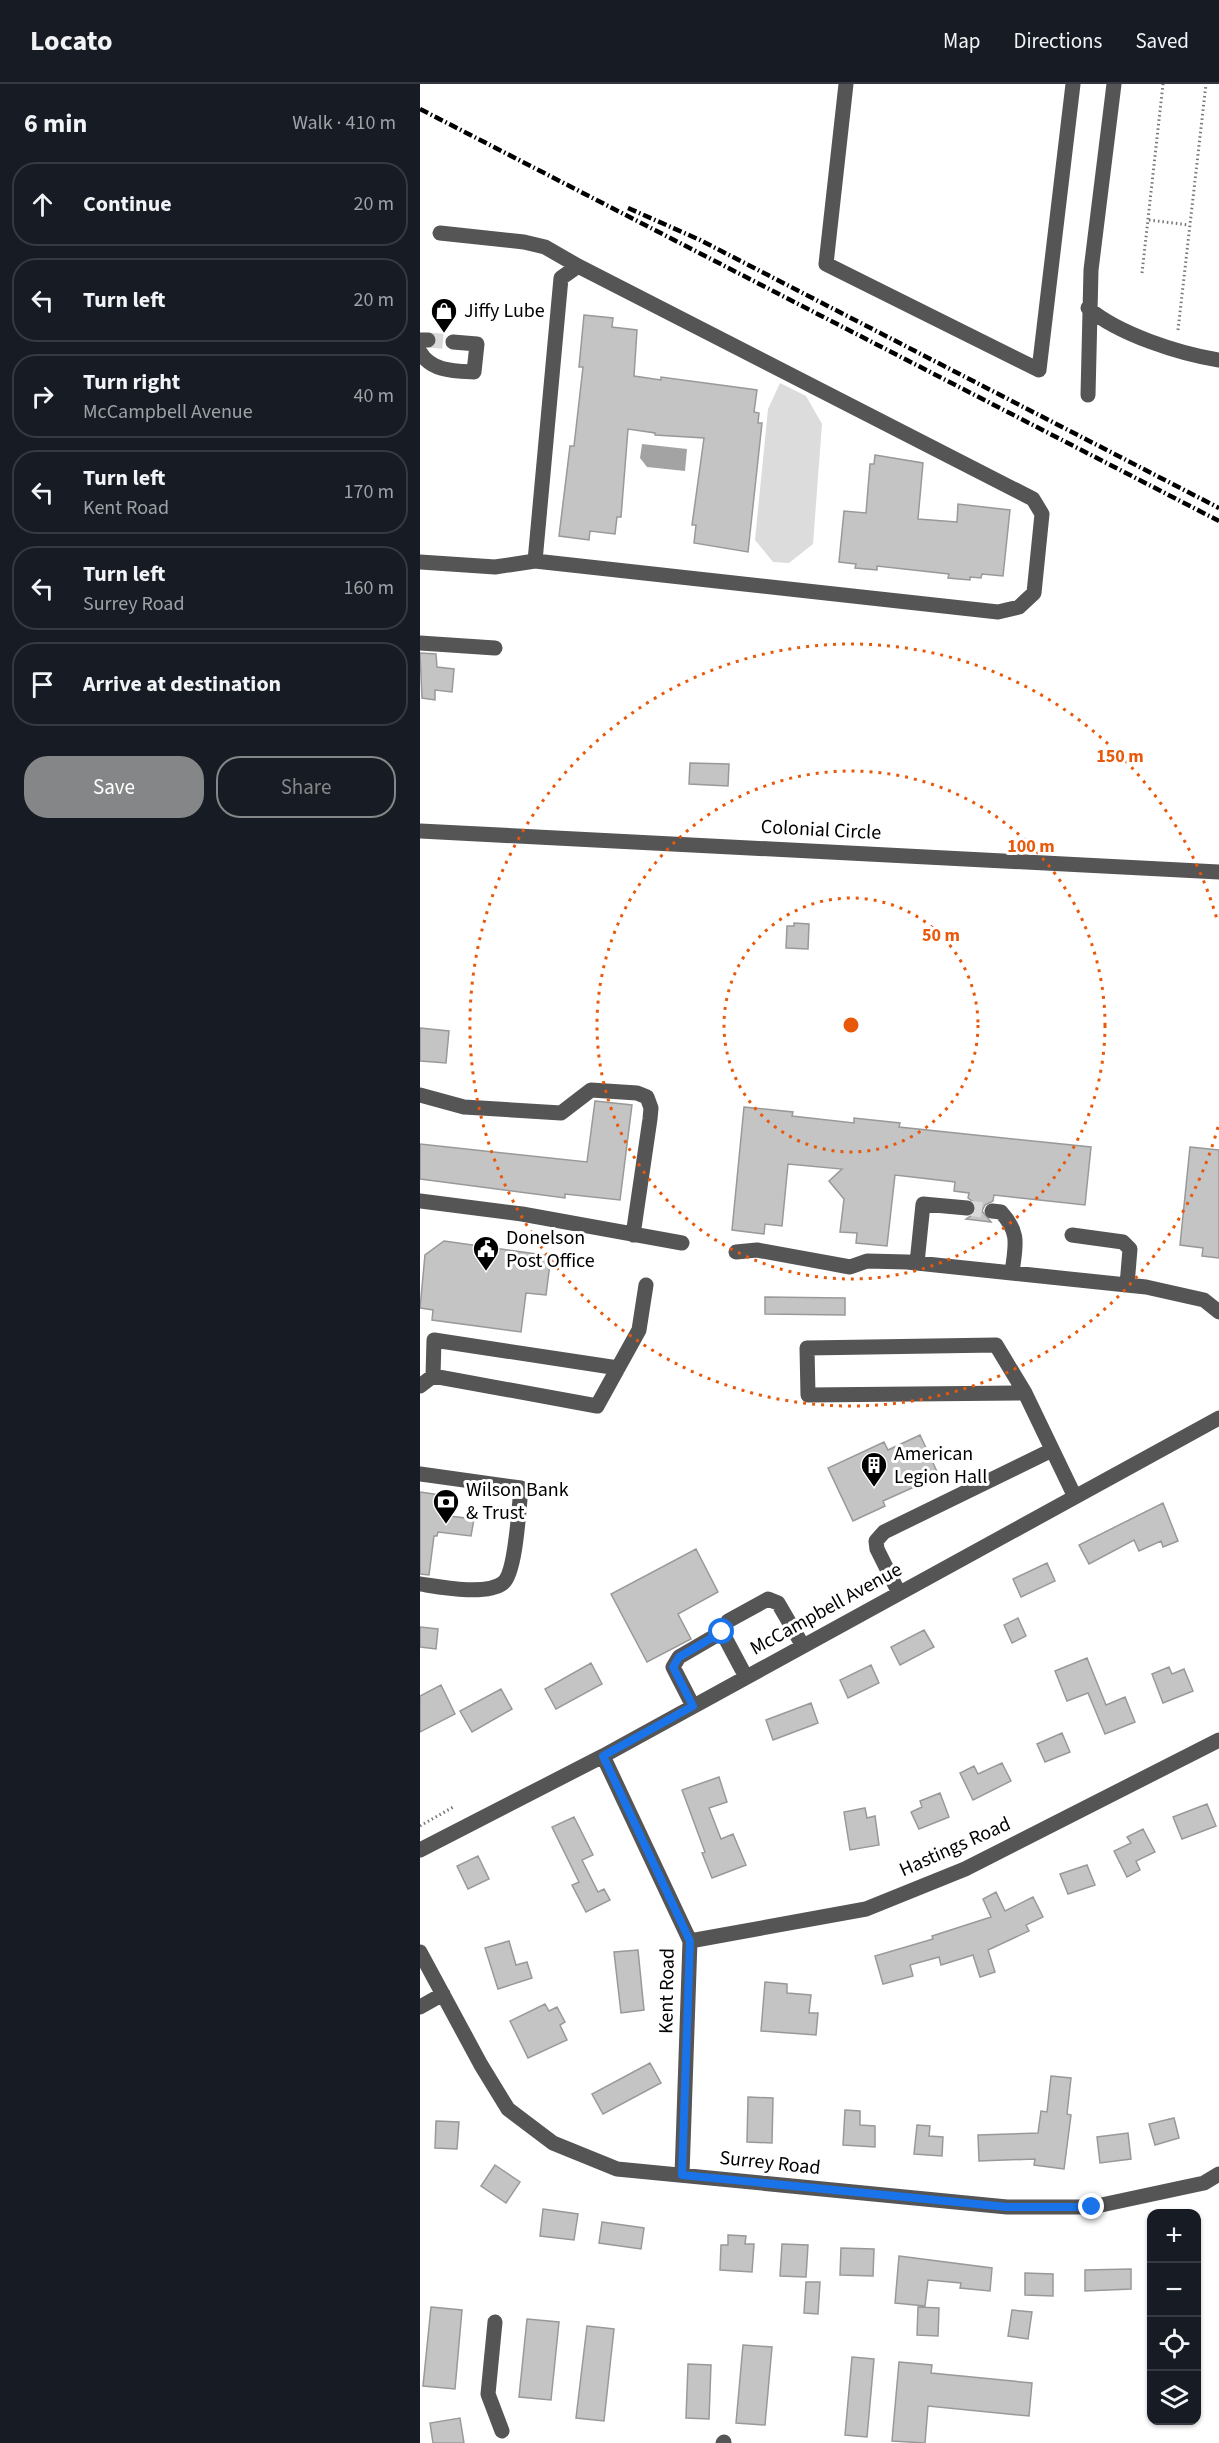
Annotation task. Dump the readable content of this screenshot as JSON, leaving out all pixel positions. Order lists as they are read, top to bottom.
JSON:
{
  "streets": {
    "street": [
      "Colonial Circle",
      "McCampbell Avenue",
      "Hastings Road",
      "Kent Road",
      "Surrey Road"
    ]
  },
  "crossings": [
    ["McCampbell Avenue", "Kent Road"],
    ["Hastings Road", "Kent Road"],
    ["Kent Road", "Surrey Road"]
  ],
  "places": {
    "shop": ["Jiffy Lube"],
    "public building": ["Donelson Post Office"],
    "building": ["American Legion Hall"],
    "bank": ["Wilson Bank & Trust"]
  },
  "page": {
    "header": "Locato",
    "nav": ["Map", "Directions", "Saved"],
    "heading": ["6 min", "Walk · 410 m"],
    "list": [
      ["Continue", "20 m"],
      ["Turn left", "20 m"],
      ["Turn right", "McCampbell Avenue", "40 m"],
      ["Turn left", "Kent Road", "170 m"],
      ["Turn left", "Surrey Road", "160 m"],
      "Arrive at destination"
    ],
    "buttons": ["Save", "Share"],
    "map_buttons": ["+", "−"]
  },
  "rings": ["150 m", "100 m", "50 m"]
}
